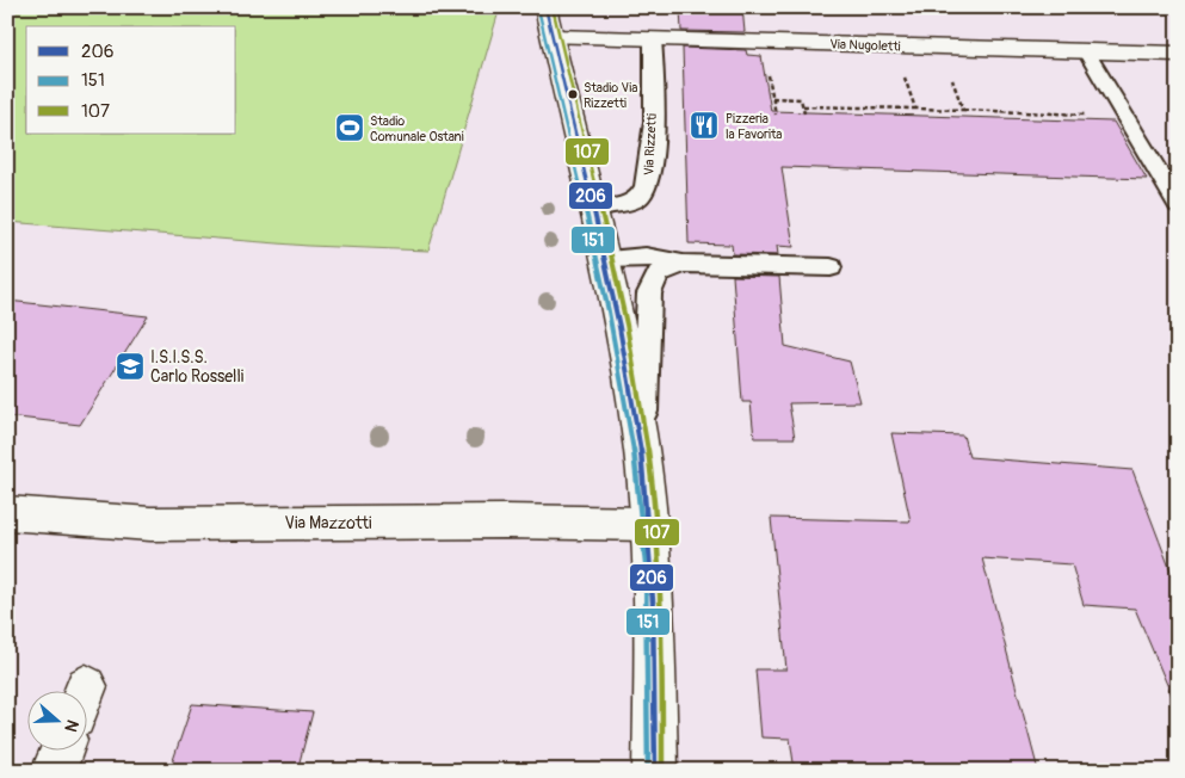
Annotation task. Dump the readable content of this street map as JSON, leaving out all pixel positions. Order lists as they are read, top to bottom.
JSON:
{
  "streets": {
    "street": ["Via Nugoletti", "Via Mazzotti"],
    "lane": ["Via Rizzetti"]
  },
  "crossings": [
    ["Via Nugoletti", "Via Rizzetti"]
  ],
  "places": {
    "other": ["Stadio Via Rizzetti"],
    "restaurant": ["Pizzeria la Favorita"],
    "sports": ["Stadio Comunale Ostani"],
    "school or university": ["I.S.I.S.S. Carlo Rosselli"]
  },
  "lines": ["transit line 206", "transit line 107", "transit line 151"],
  "legend": ["206", "151", "107"],
  "north": "right"
}
